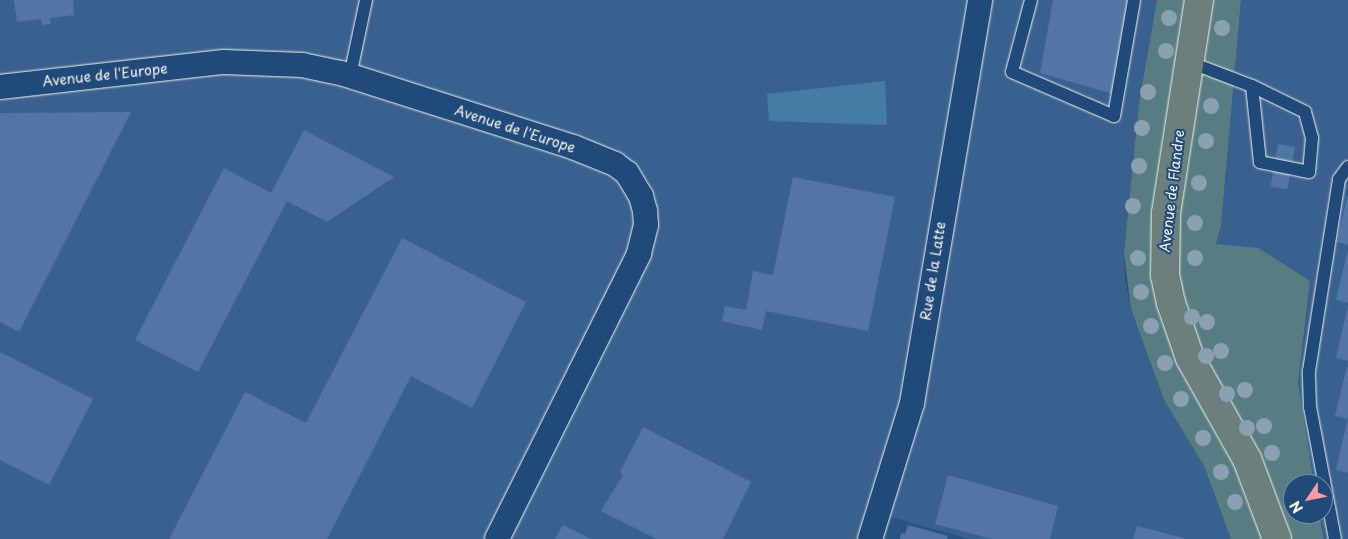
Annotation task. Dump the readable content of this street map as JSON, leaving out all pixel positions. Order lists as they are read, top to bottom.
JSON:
{
  "streets": {
    "main road": ["Avenue de Flandre"],
    "street": ["Avenue de l'Europe", "Rue de la Latte"]
  },
  "north": "bottom left"
}
